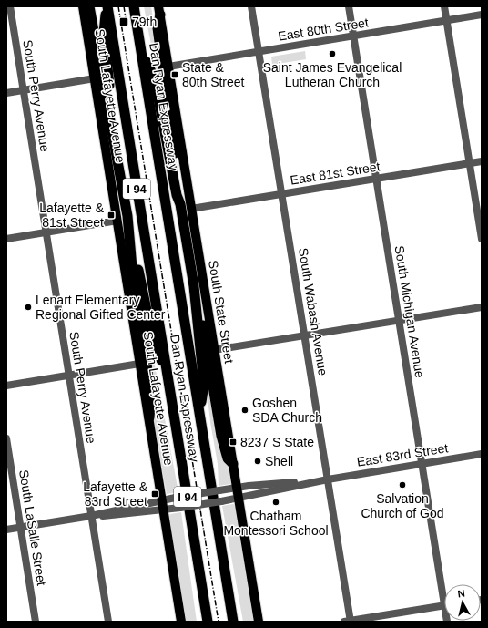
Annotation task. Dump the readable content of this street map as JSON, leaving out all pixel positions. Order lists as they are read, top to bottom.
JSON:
{
  "streets": {
    "highway": ["Dan Ryan Expressway", "I 94"],
    "main road": ["South Lafayette Avenue", "South State Street"],
    "street": [
      "East 80th Street",
      "South Perry Avenue",
      "East 81st Street",
      "South Wabash Avenue",
      "South Michigan Avenue",
      "East 83rd Street",
      "South LaSalle Street"
    ]
  },
  "crossings": [
    ["East 80th Street", "South State Street"],
    ["East 80th Street", "South Wabash Avenue"],
    ["East 80th Street", "South Michigan Avenue"],
    ["South Perry Avenue", "East 83rd Street"],
    ["South Lafayette Avenue", "East 83rd Street"],
    ["East 81st Street", "South State Street"],
    ["East 81st Street", "South Wabash Avenue"],
    ["East 81st Street", "South Michigan Avenue"],
    ["South State Street", "East 83rd Street"],
    ["South Wabash Avenue", "East 83rd Street"],
    ["South Michigan Avenue", "East 83rd Street"]
  ],
  "places": {
    "transit": [
      "79th",
      "State & 80th Street",
      "Lafayette & 81st Street",
      "8237 S State",
      "Lafayette & 83rd Street"
    ],
    "other": [
      "Saint James Evangelical Lutheran Church",
      "Lenart Elementary Regional Gifted Center",
      "Goshen SDA Church",
      "Shell",
      "Salvation Church of God",
      "Chatham Montessori School"
    ]
  },
  "north": "top"
}
